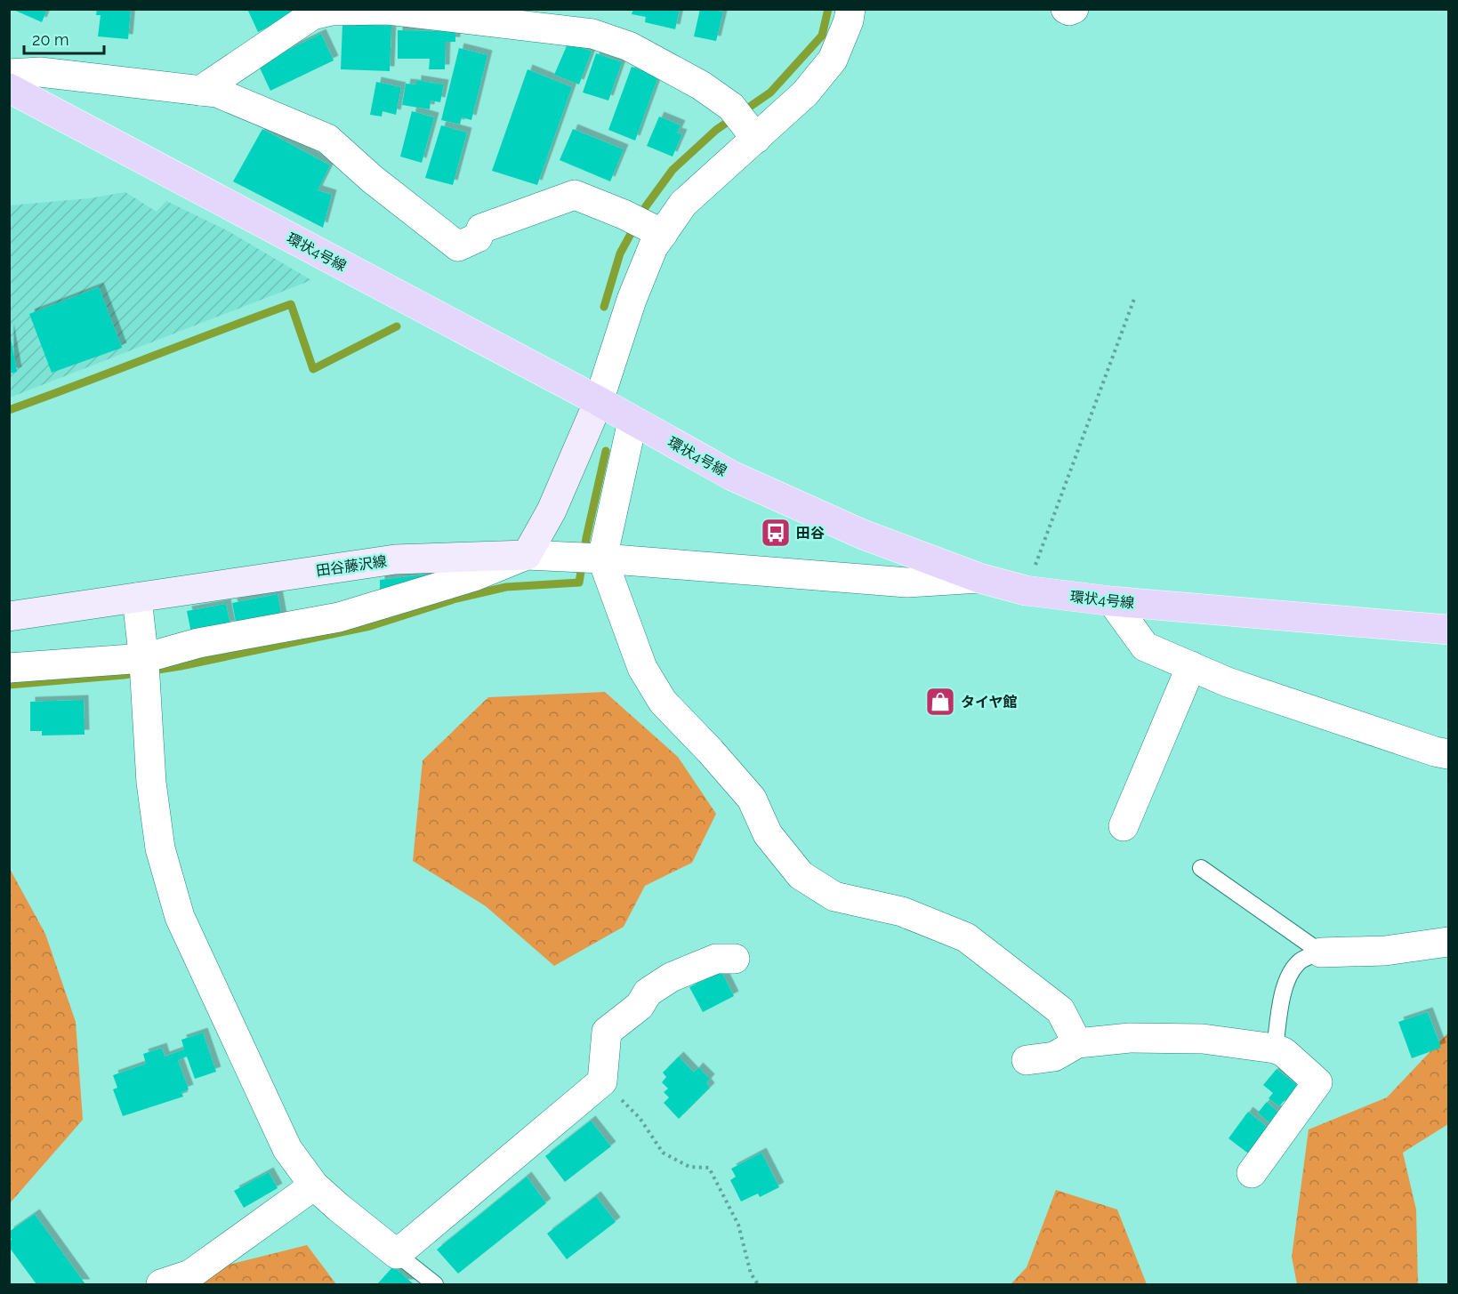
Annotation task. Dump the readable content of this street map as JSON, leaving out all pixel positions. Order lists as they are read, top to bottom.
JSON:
{
  "streets": {
    "main road": ["環状4号線", "田谷藤沢線"]
  },
  "places": {
    "bus stop": ["田谷"],
    "shop": ["タイヤ館"]
  },
  "scale_bar": "20 m"
}
